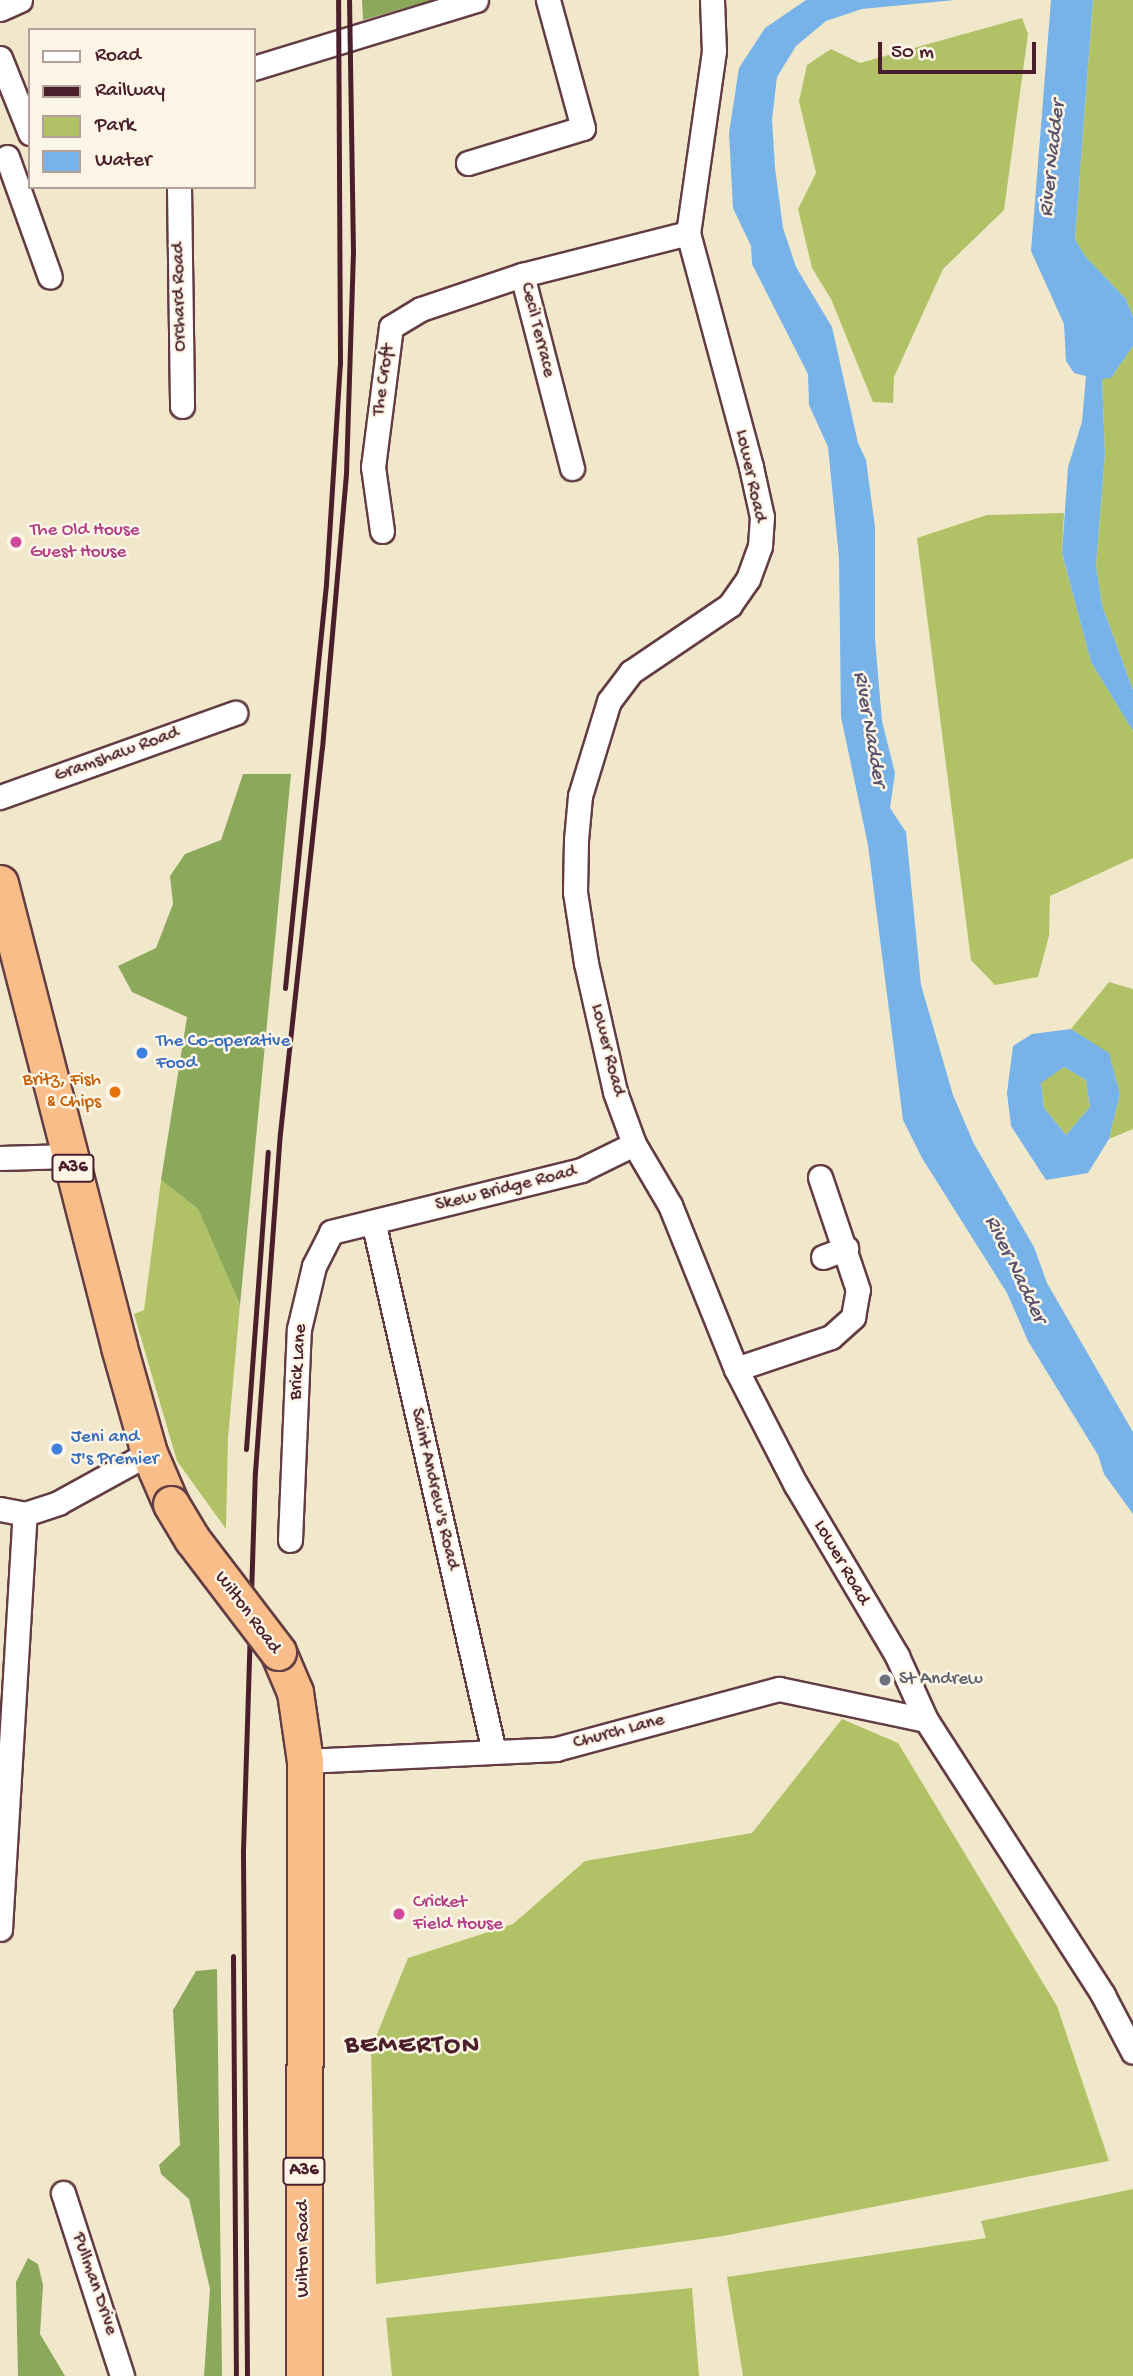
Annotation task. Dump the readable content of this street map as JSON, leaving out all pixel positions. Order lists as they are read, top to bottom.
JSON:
{
  "streets": {
    "highway": ["A36", "Wilton Road"],
    "street": [
      "Orchard Road",
      "Cecil Terrace",
      "The Croft",
      "Lower Road",
      "Gramshaw Road",
      "Skew Bridge Road",
      "Brick Lane",
      "Saint Andrew's Road",
      "Church Lane",
      "Pullman Drive"
    ]
  },
  "crossings": [
    ["Cecil Terrace", "The Croft"],
    ["Cecil Terrace", "Lower Road"],
    ["Lower Road", "Skew Bridge Road"],
    ["Lower Road", "Church Lane"],
    ["Skew Bridge Road", "Brick Lane"],
    ["Skew Bridge Road", "Saint Andrew's Road"],
    ["Brick Lane", "Saint Andrew's Road"],
    ["Saint Andrew's Road", "Church Lane"],
    ["Wilton Road", "Church Lane"]
  ],
  "districts": ["BEMERTON"],
  "water": ["River Nadder"],
  "places": [
    "The Old House Guest House",
    "The Co-operative Food",
    "Britz, Fish & Chips",
    "Jeni and J's Premier",
    "St Andrew",
    "Cricket Field House"
  ],
  "legend": [
    "Road",
    "Railway",
    "Park",
    "Water"
  ],
  "scale_bar": "50 m"
}
